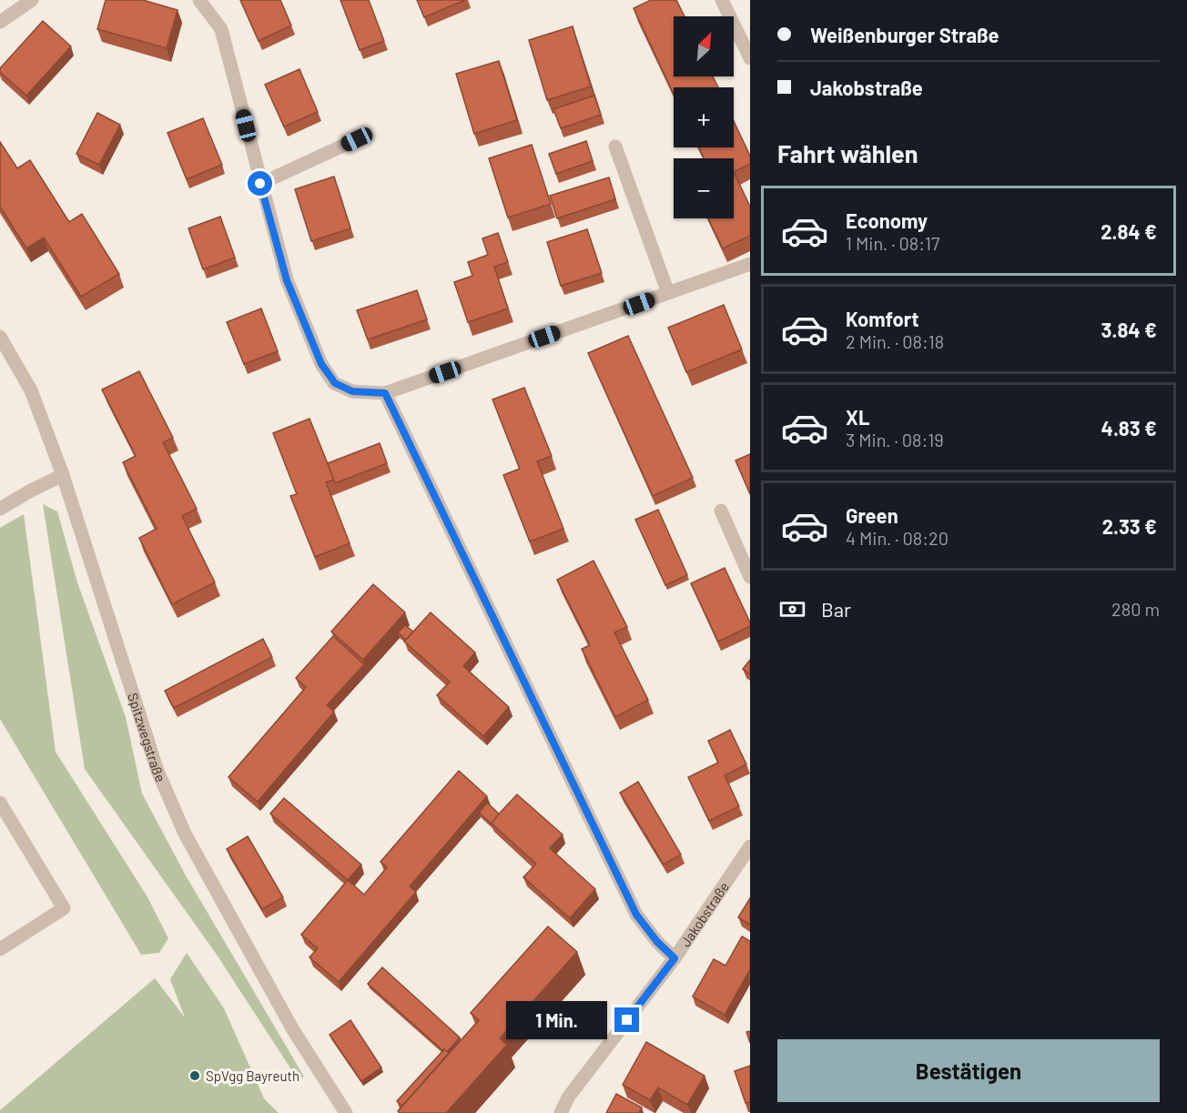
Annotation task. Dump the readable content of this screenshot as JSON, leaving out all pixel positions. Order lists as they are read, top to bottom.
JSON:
{
  "streets": {
    "street": ["Spitzwegstraße", "Jakobstraße"]
  },
  "places": ["SpVgg Bayreuth"],
  "north": "top right",
  "page": {
    "banner": ["Weißenburger Straße", "Jakobstraße"],
    "map_buttons": ["+", "−"],
    "heading": "Fahrt wählen",
    "list": [
      {
        "name": "Economy",
        "note": "1 Min. · 08:17",
        "value": "2.84 €"
      },
      {
        "name": "Komfort",
        "note": "2 Min. · 08:18",
        "value": "3.84 €"
      },
      {
        "name": "XL",
        "note": "3 Min. · 08:19",
        "value": "4.83 €"
      },
      {
        "name": "Green",
        "note": "4 Min. · 08:20",
        "value": "2.33 €"
      }
    ],
    "pay": ["Bar", "280 m"],
    "bubble": "1 Min.",
    "buttons": "Bestätigen"
  }
}
